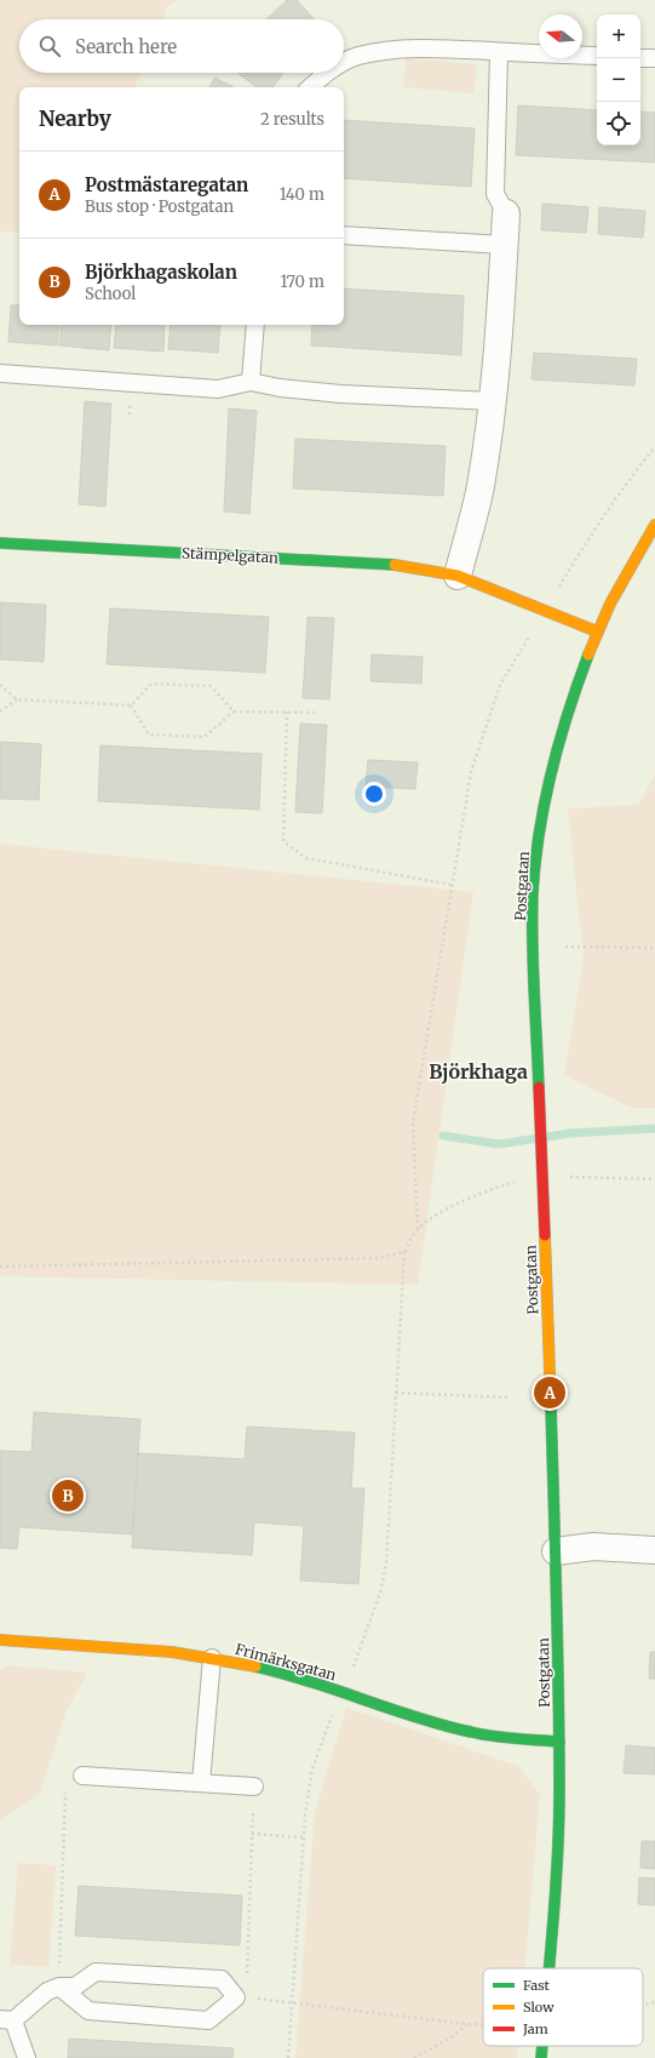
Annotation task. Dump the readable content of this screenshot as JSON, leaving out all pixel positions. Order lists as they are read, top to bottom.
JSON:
{
  "streets": {
    "street": ["Stämpelgatan", "Postgatan", "Frimärksgatan"]
  },
  "crossings": [
    ["Stämpelgatan", "Postgatan"],
    ["Postgatan", "Frimärksgatan"]
  ],
  "districts": ["Björkhaga"],
  "legend": ["Fast", "Slow", "Jam"],
  "north": "left",
  "page": {
    "map_buttons": ["+", "−"],
    "search": "Search here",
    "heading": ["Nearby", "2 results"],
    "list": [
      {
        "mark": "A",
        "name": "Postmästaregatan",
        "note": "Bus stop · Postgatan",
        "value": "140 m"
      },
      {
        "mark": "B",
        "name": "Björkhagaskolan",
        "note": "School",
        "value": "170 m"
      }
    ],
    "pins": ["A", "B"]
  }
}
